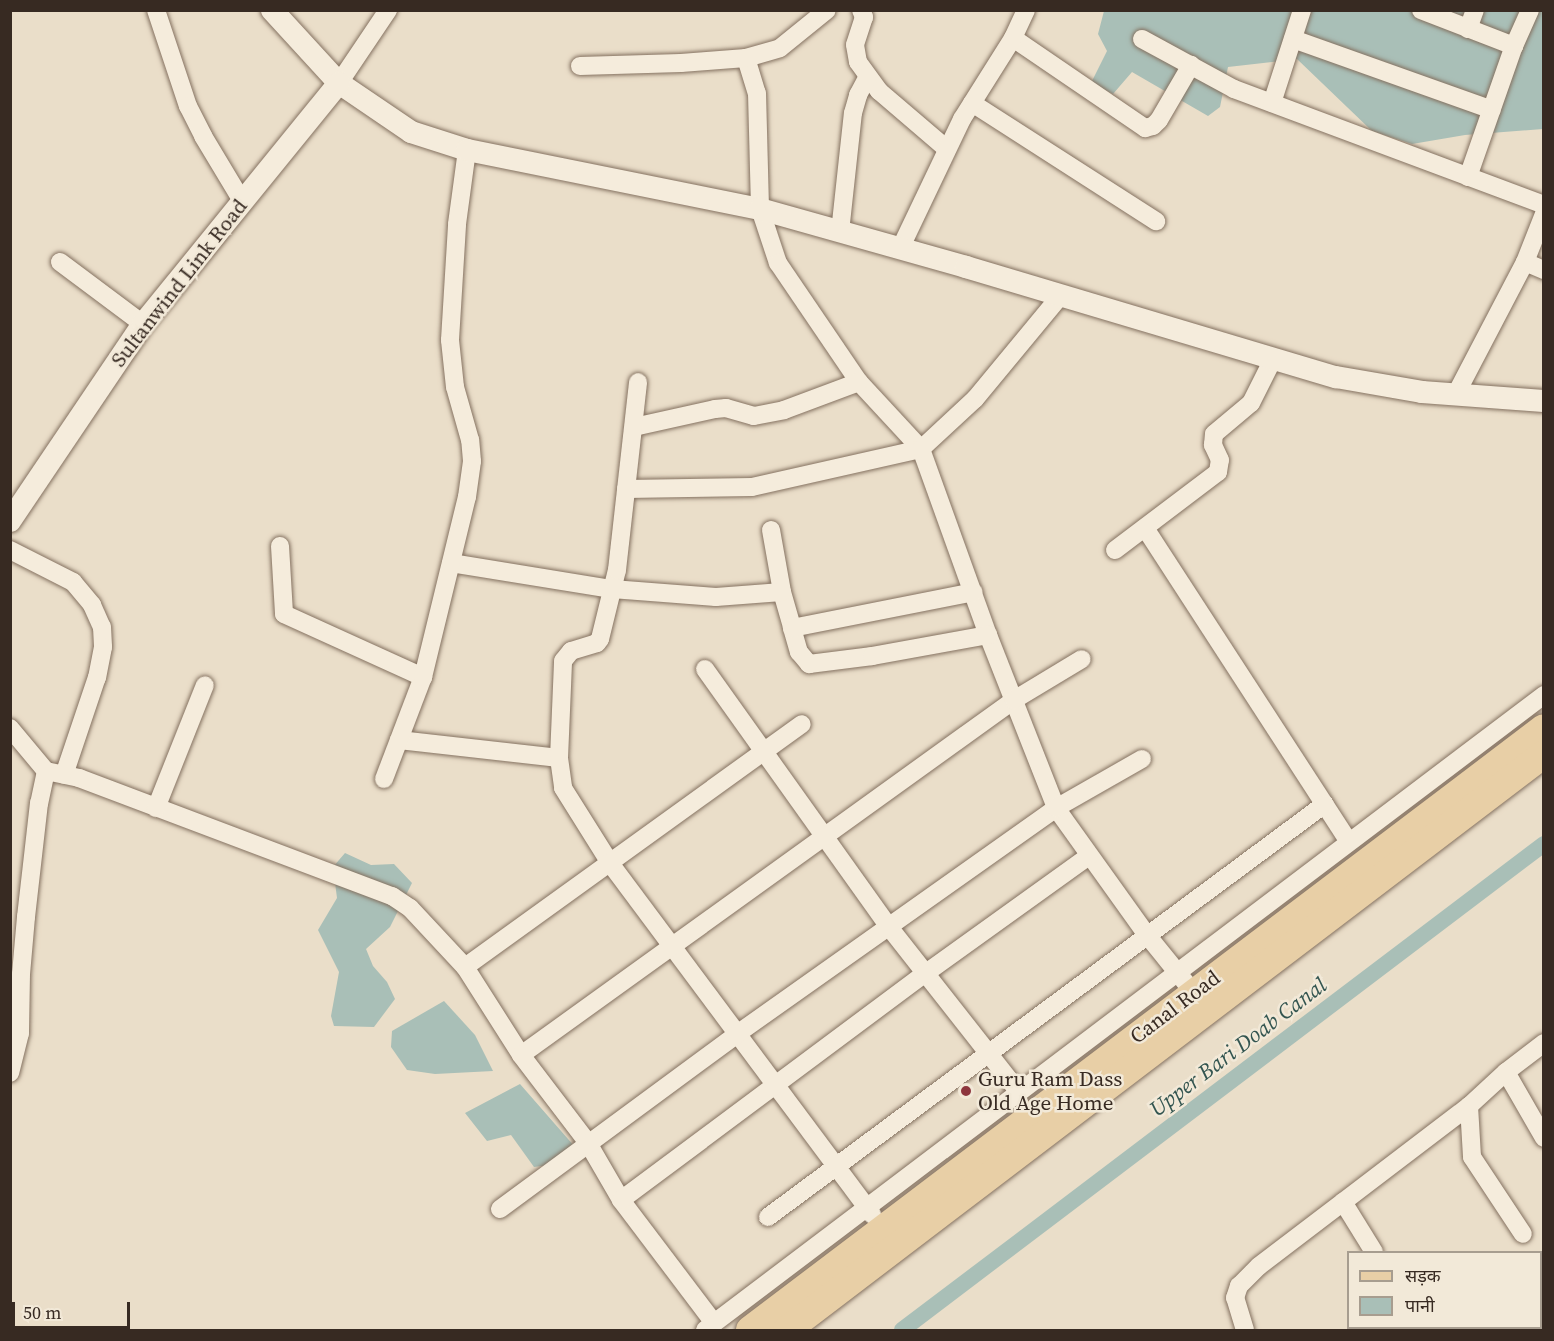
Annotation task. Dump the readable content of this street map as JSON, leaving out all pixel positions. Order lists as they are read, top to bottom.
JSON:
{
  "streets": {
    "main road": ["Canal Road"],
    "street": ["Sultanwind Link Road"]
  },
  "water": ["Upper Bari Doab Canal"],
  "places": ["Guru Ram Dass Old Age Home"],
  "legend": ["सड़क", "पानी"],
  "scale_bar": "50 m"
}
